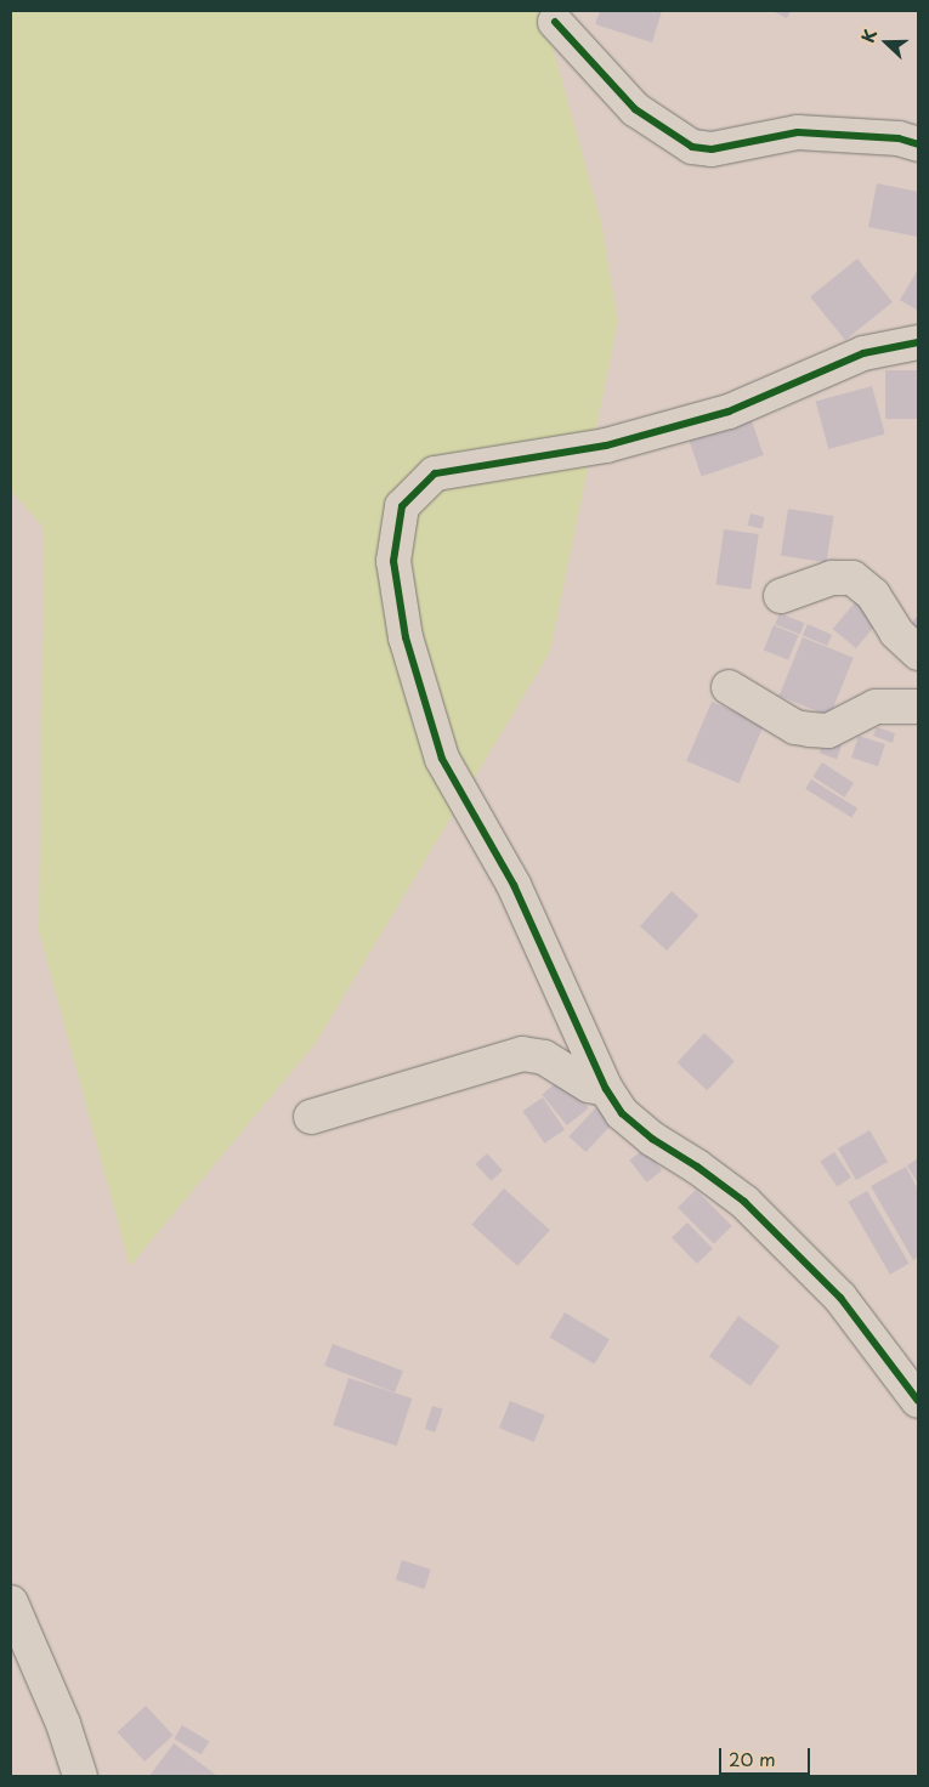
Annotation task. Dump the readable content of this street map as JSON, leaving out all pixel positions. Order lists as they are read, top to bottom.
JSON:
{
  "scale_bar": "20 m",
  "north": "left"
}
